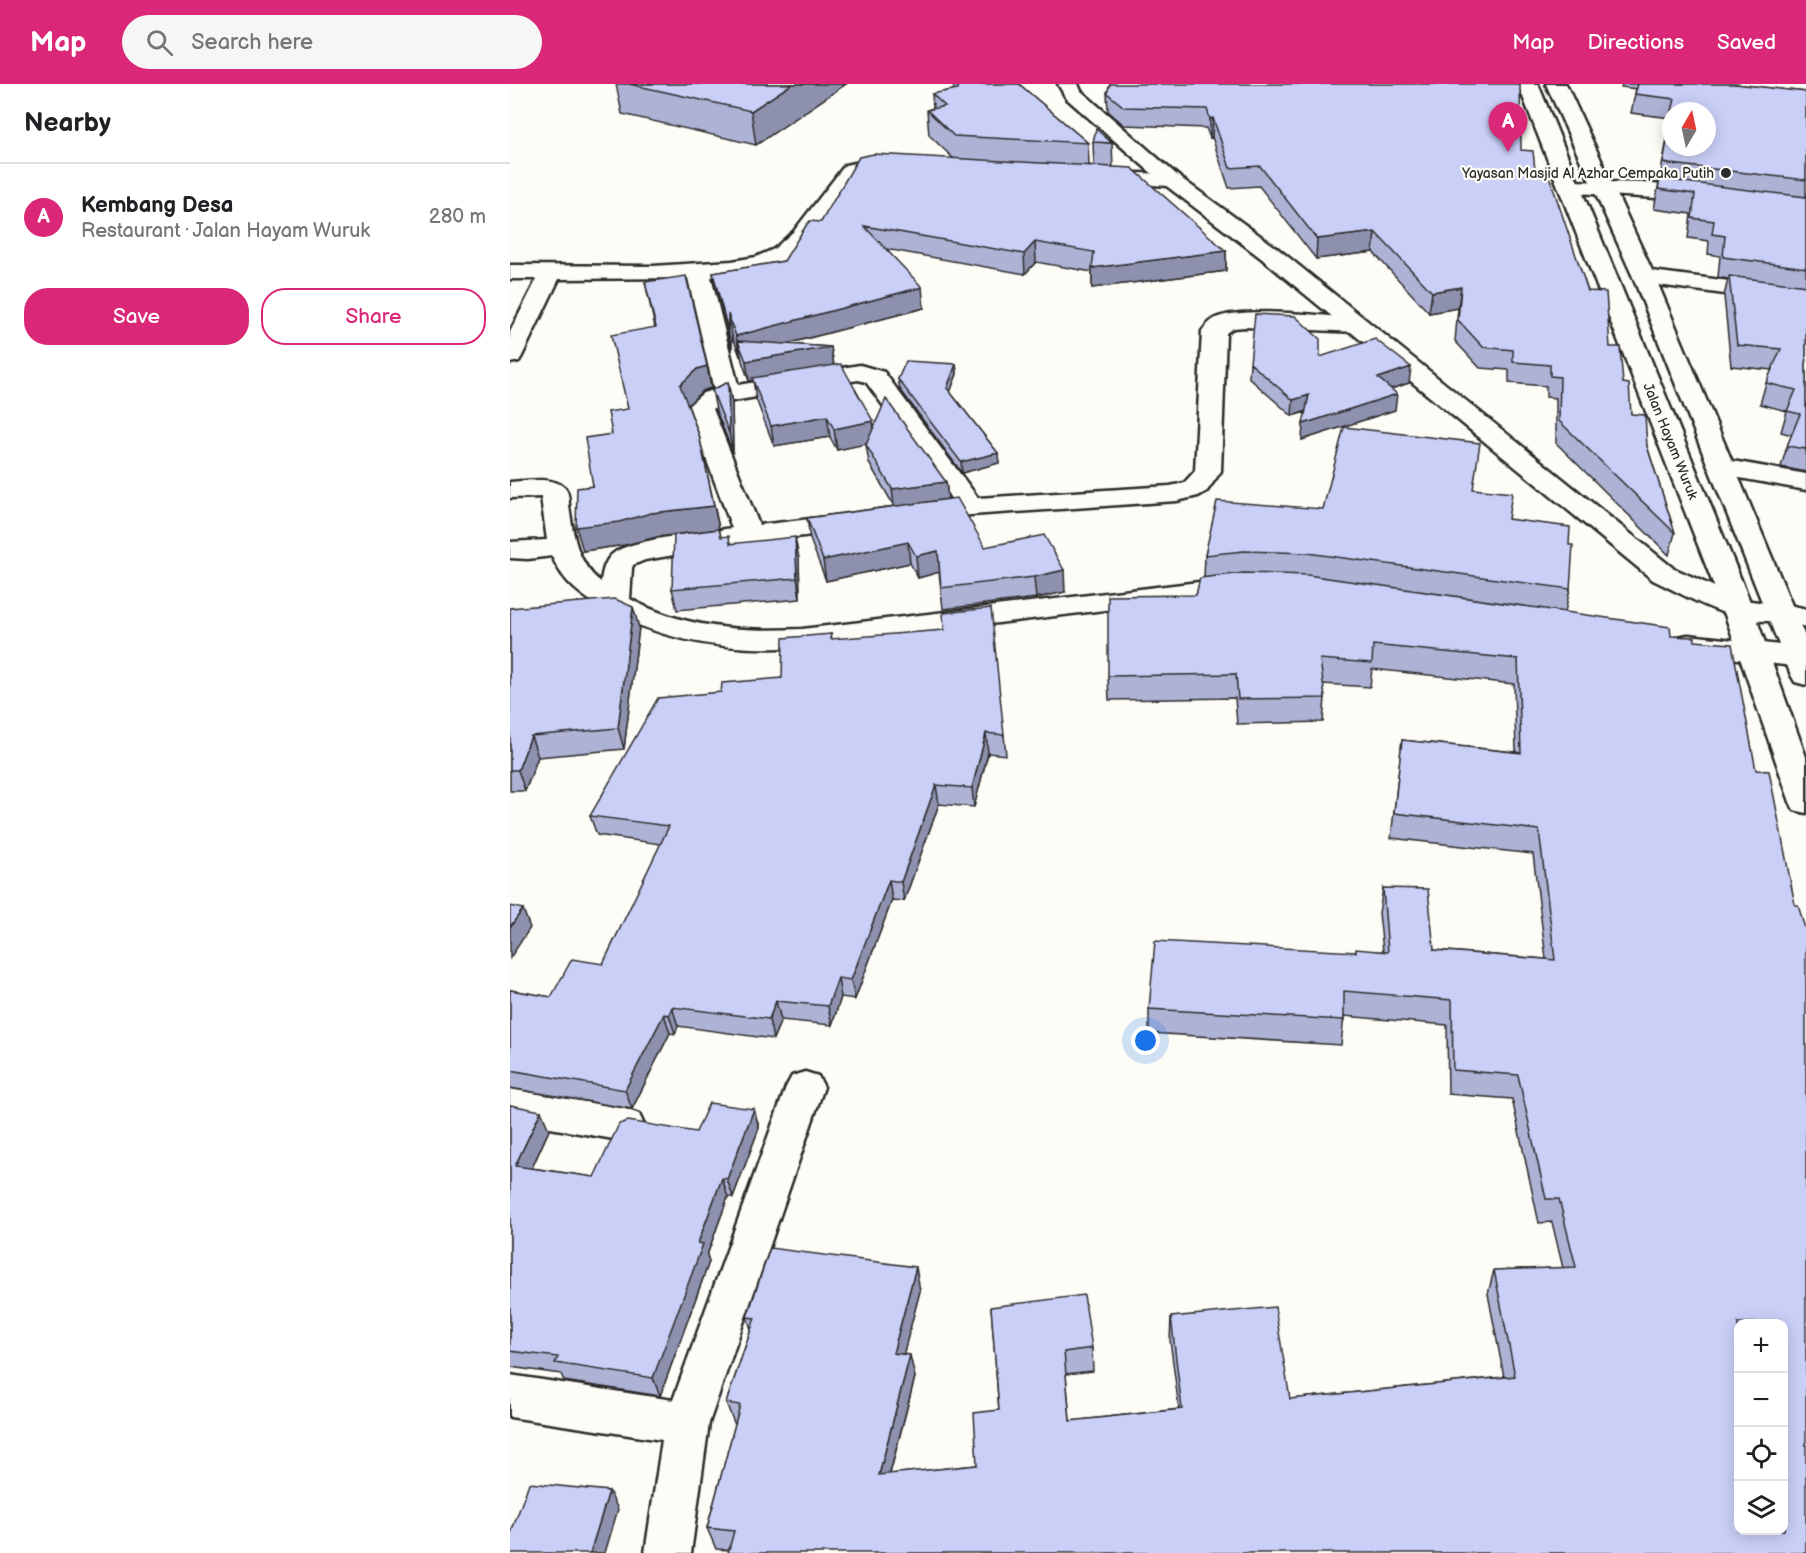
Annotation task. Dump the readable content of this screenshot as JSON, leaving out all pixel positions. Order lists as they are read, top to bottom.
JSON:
{
  "streets": {
    "street": ["Jalan Hayam Wuruk"]
  },
  "places": ["Yayasan Masjid Al Azhar Cempaka Putih"],
  "north": "top",
  "page": {
    "header": "Map",
    "search": "Search here",
    "nav": ["Map", "Directions", "Saved"],
    "heading": "Nearby",
    "pins": "A",
    "list": [
      {
        "mark": "A",
        "name": "Kembang Desa",
        "note": "Restaurant · Jalan Hayam Wuruk",
        "value": "280 m"
      }
    ],
    "buttons": ["Save", "Share"],
    "map_buttons": ["+", "−"]
  }
}
